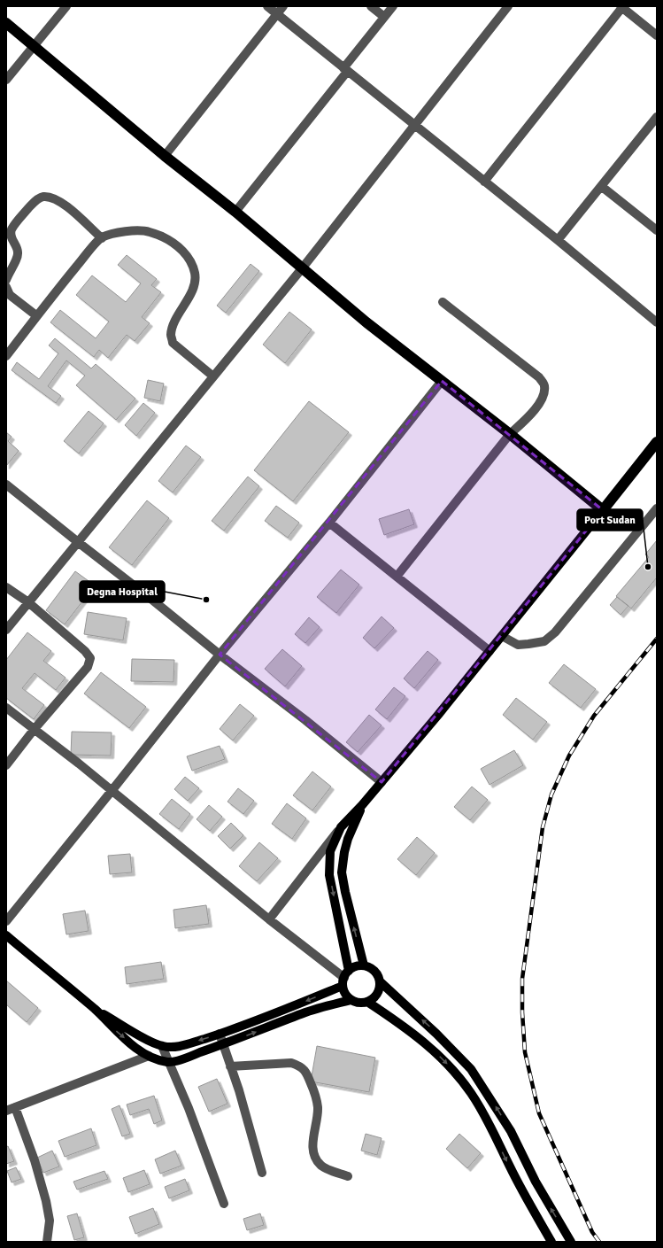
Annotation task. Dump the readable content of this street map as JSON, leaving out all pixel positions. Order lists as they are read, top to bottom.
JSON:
{
  "places": ["Port Sudan", "Degna Hospital"]
}
